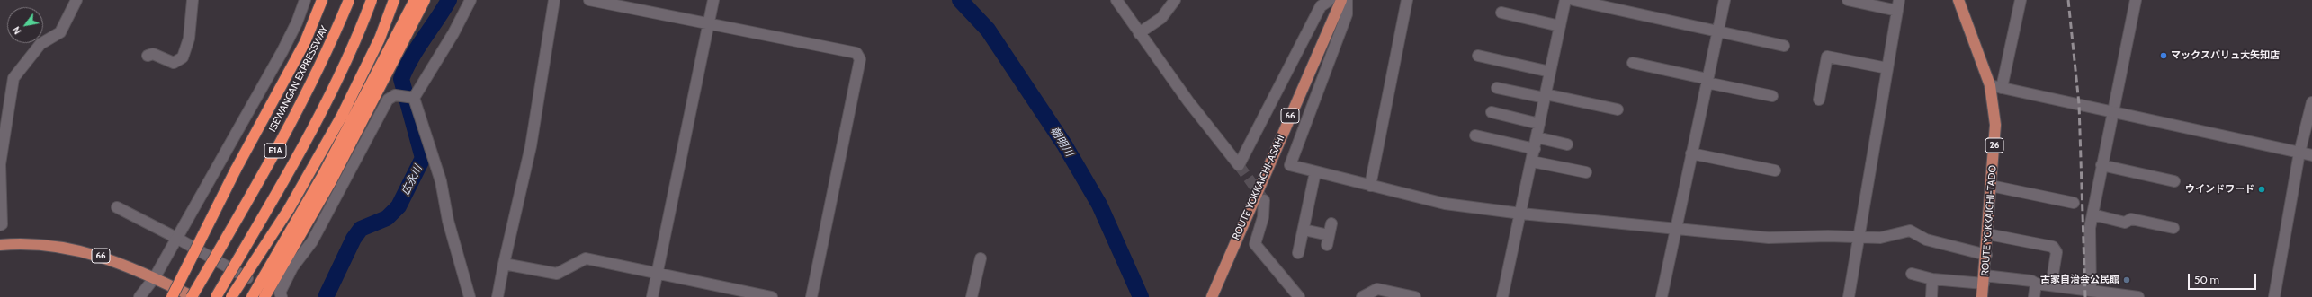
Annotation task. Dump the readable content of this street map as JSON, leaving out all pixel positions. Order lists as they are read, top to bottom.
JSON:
{
  "streets": {
    "highway": ["ISEWANGAN EXPRESSWAY", "E1A"],
    "main road": [
      "66",
      "26",
      "ROUTE YOKKAICHI-ASAHI",
      "ROUTE YOKKAICHI-TADO"
    ]
  },
  "crossings": [
    ["ISEWANGAN EXPRESSWAY", "66"]
  ],
  "water": ["朝明川", "広永川"],
  "places": ["マックスバリュ大矢知店", "ウインドワード", "古家自治会公民館"],
  "scale_bar": "50 m",
  "north": "bottom left"
}
